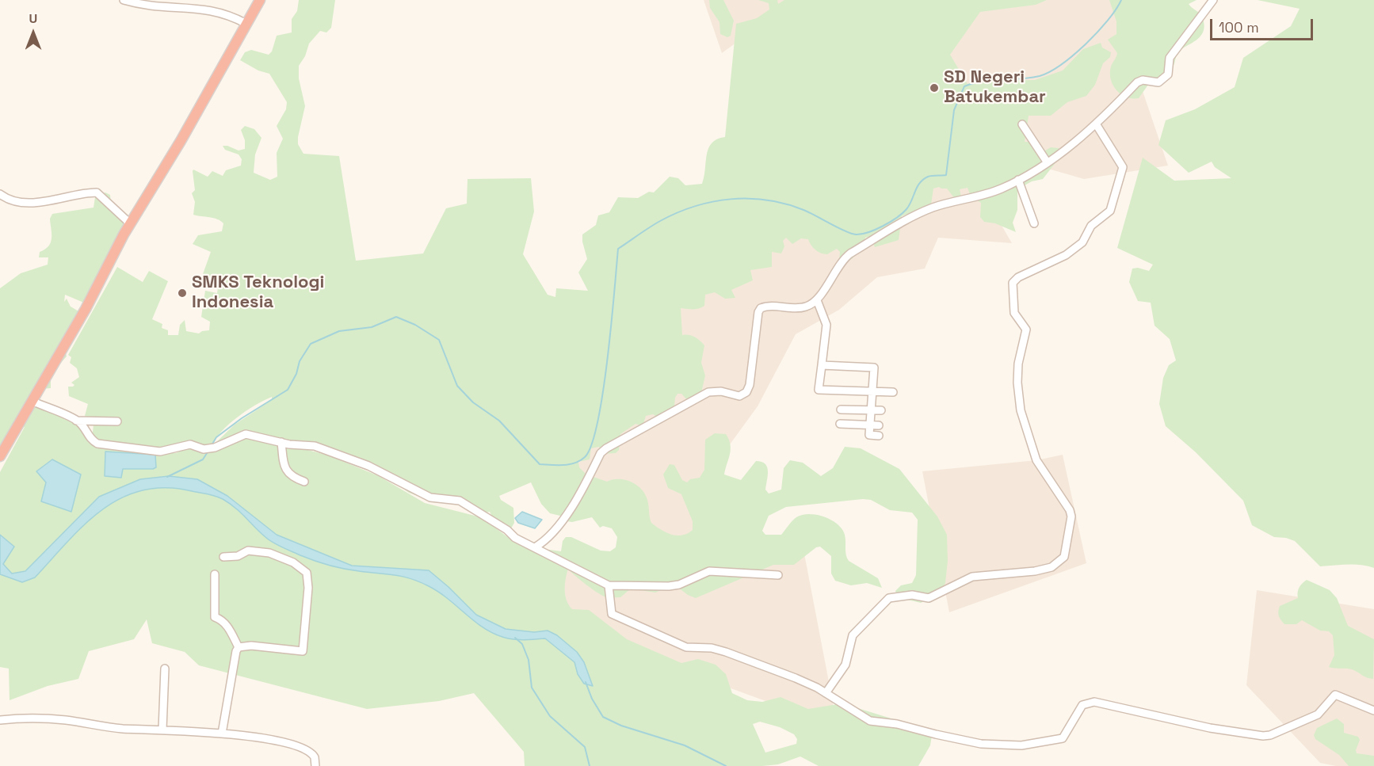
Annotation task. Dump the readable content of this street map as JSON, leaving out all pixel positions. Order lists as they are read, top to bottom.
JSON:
{
  "places": ["SD Negeri Batukembar", "SMKS Teknologi Indonesia"],
  "scale_bar": "100 m",
  "north": "top"
}
